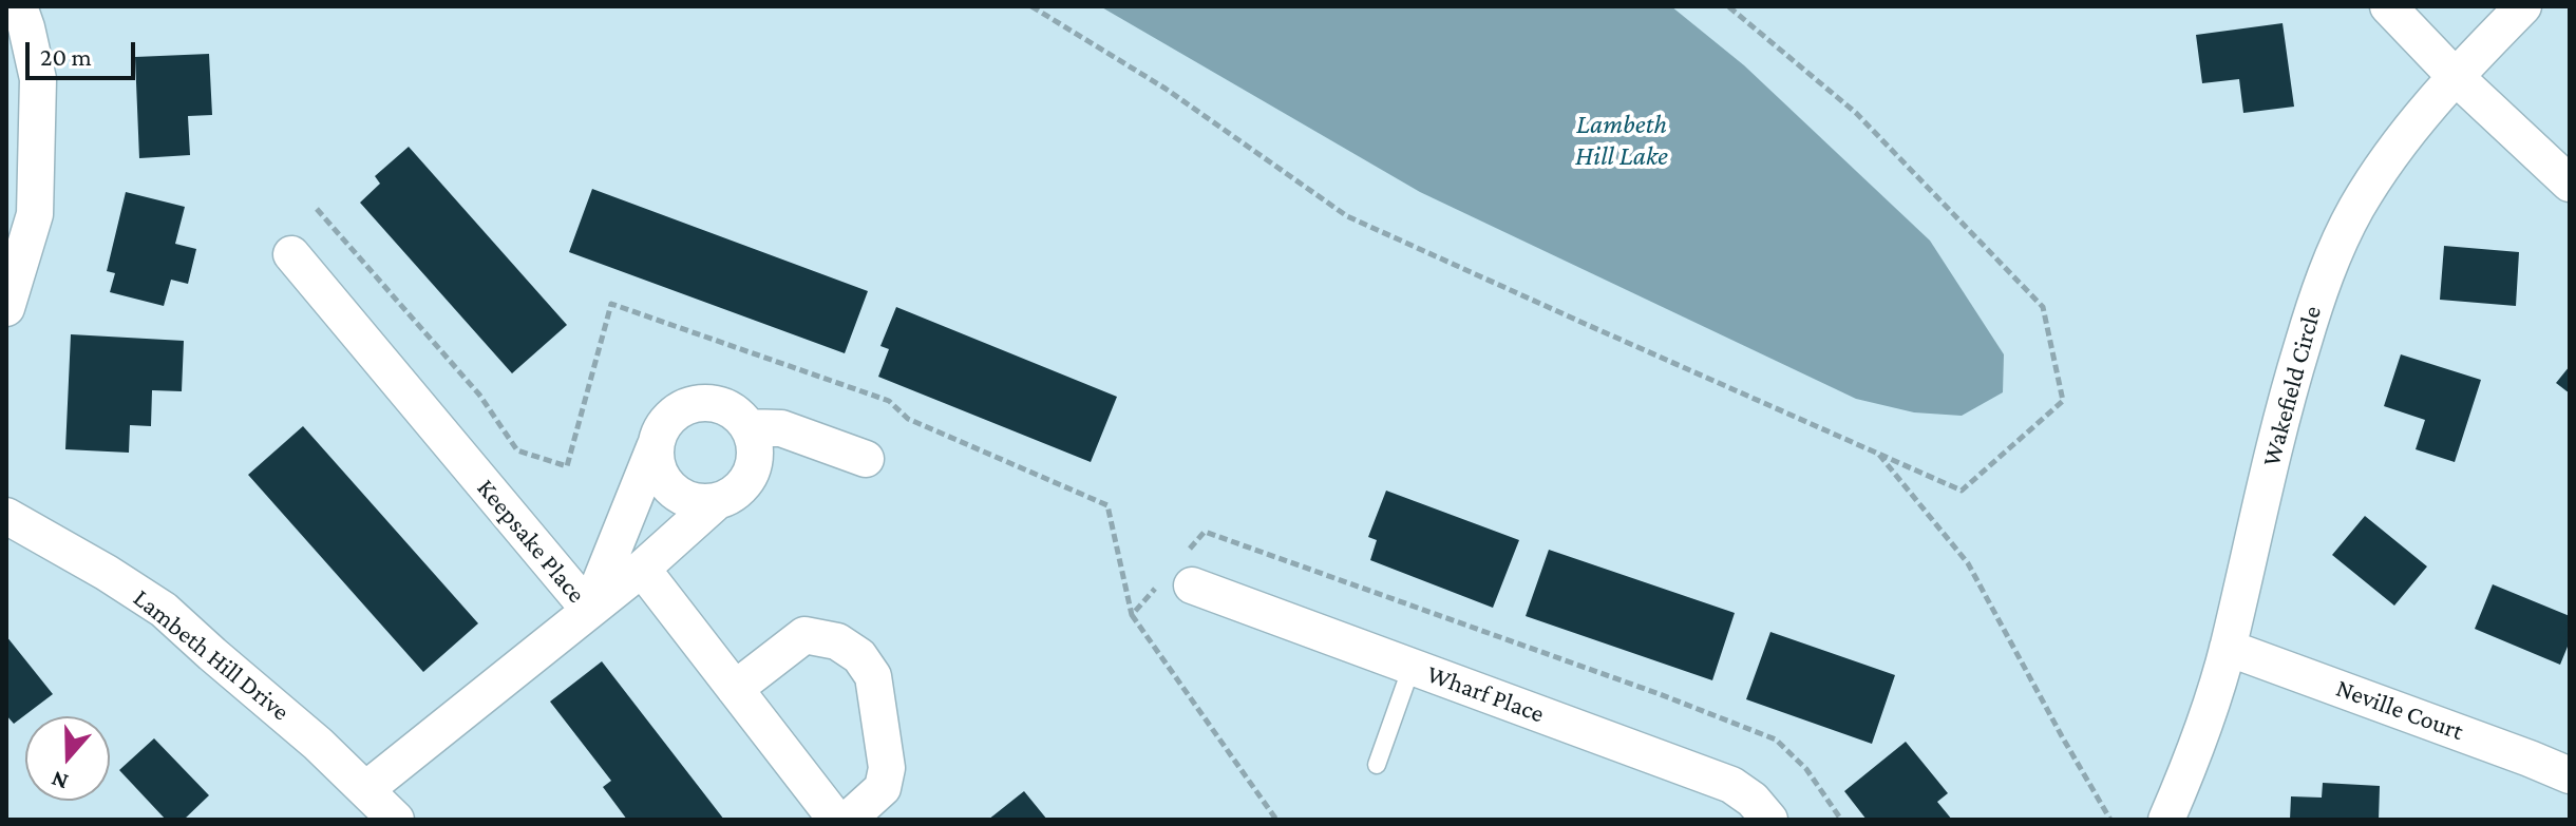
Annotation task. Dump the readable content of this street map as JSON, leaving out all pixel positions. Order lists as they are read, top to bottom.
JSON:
{
  "streets": {
    "street": [
      "Wakefield Circle",
      "Keepsake Place",
      "Lambeth Hill Drive",
      "Wharf Place",
      "Neville Court"
    ]
  },
  "crossings": [
    ["Wakefield Circle", "Neville Court"],
    ["Keepsake Place", "Lambeth Hill Drive"]
  ],
  "water": ["Lambeth Hill Lake"],
  "scale_bar": "20 m",
  "north": "bottom"
}
